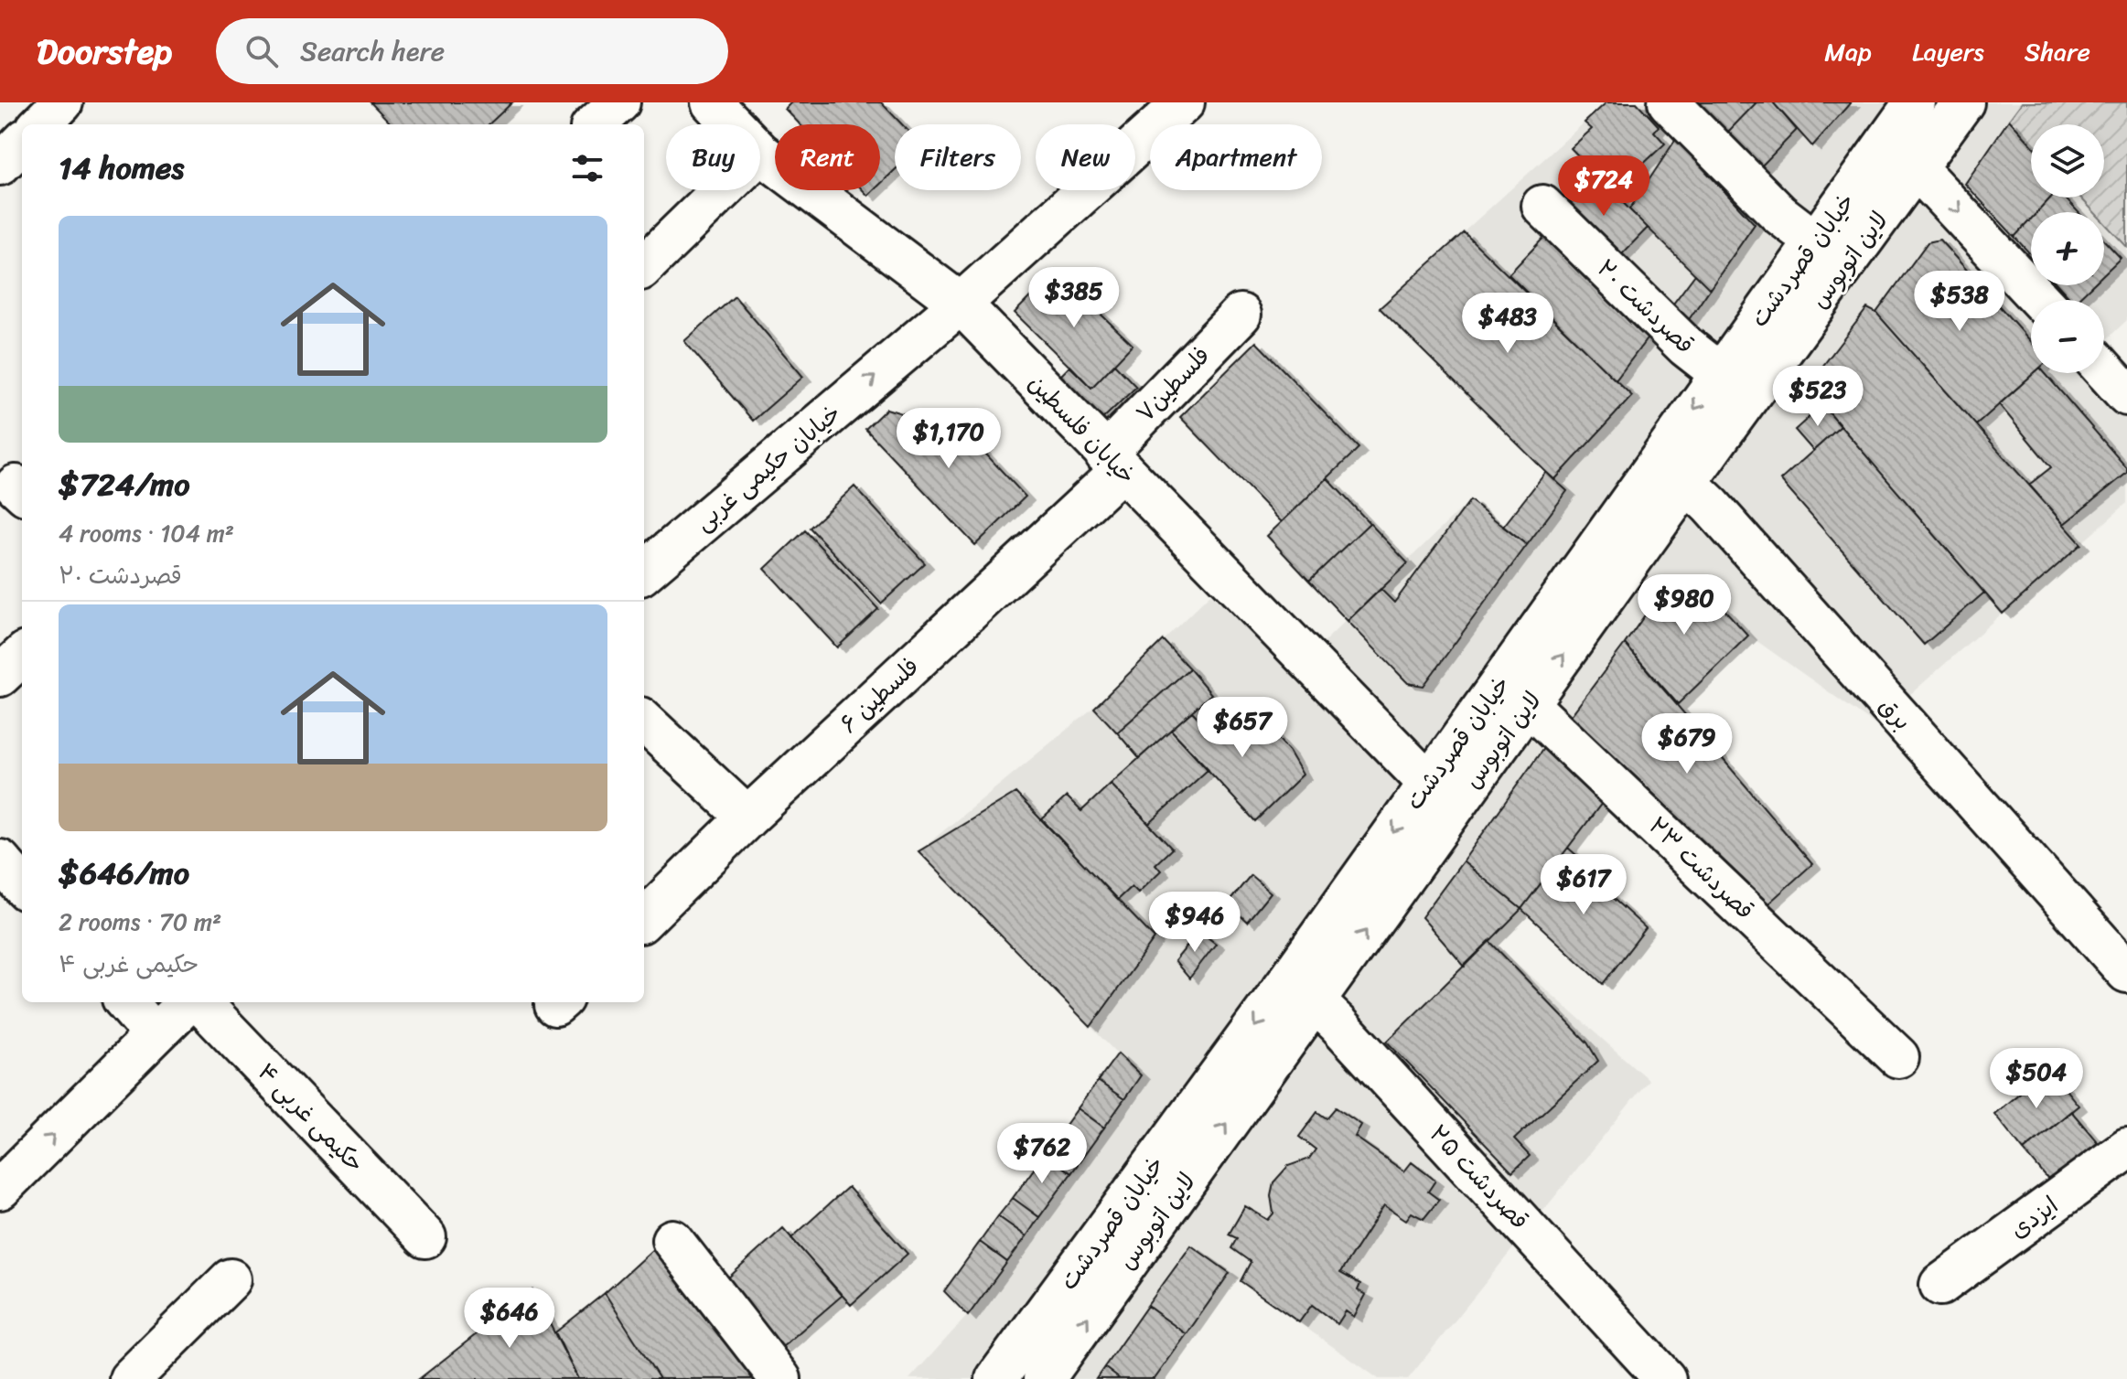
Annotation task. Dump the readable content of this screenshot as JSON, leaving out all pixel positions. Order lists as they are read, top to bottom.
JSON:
{
  "streets": {
    "street": [
      "خیابان قصردشت",
      "لاین اتوبوس",
      "قصردشت ۲۰",
      "۷فلسطین",
      "خیابان فلسطین",
      "خیابان حکیمی غربی",
      "فلسطین ۶",
      "برق",
      "قصردشت ۲۳",
      "حکیمی غربی ۴",
      "قصردشت ۲۵",
      "ایزدی"
    ]
  },
  "crossings": [
    ["خیابان قصردشت", "لاین اتوبوس"],
    ["خیابان قصردشت", "قصردشت ۲۰"],
    ["خیابان قصردشت", "خیابان فلسطین"],
    ["خیابان قصردشت", "برق"],
    ["خیابان قصردشت", "قصردشت ۲۳"],
    ["خیابان قصردشت", "قصردشت ۲۵"],
    ["لاین اتوبوس", "برق"],
    ["لاین اتوبوس", "قصردشت ۲۳"],
    ["لاین اتوبوس", "قصردشت ۲۵"],
    ["۷فلسطین", "خیابان فلسطین"],
    ["۷فلسطین", "فلسطین ۶"],
    ["خیابان فلسطین", "خیابان حکیمی غربی"],
    ["خیابان فلسطین", "فلسطین ۶"]
  ],
  "one_way": ["خیابان قصردشت", "لاین اتوبوس", "خیابان حکیمی غربی"],
  "page": {
    "header": "Doorstep",
    "search": "Search here",
    "nav": ["Map", "Layers", "Share"],
    "map_buttons": ["+", "−"],
    "chip": [
      "Buy",
      "Rent",
      "Filters",
      "New",
      "Apartment"
    ],
    "heading": "14 homes",
    "price": [
      "$724",
      "$385",
      "$538",
      "$483",
      "$523",
      "$1,170",
      "$980",
      "$657",
      "$679",
      "$617",
      "$946",
      "$504",
      "$762",
      "$646"
    ],
    "list": [
      {
        "name": "$724/mo",
        "note": "4 rooms · 104 m² · قصردشت ۲۰"
      },
      {
        "name": "$646/mo",
        "note": "2 rooms · 70 m² · حکیمی غربی ۴"
      }
    ]
  }
}
